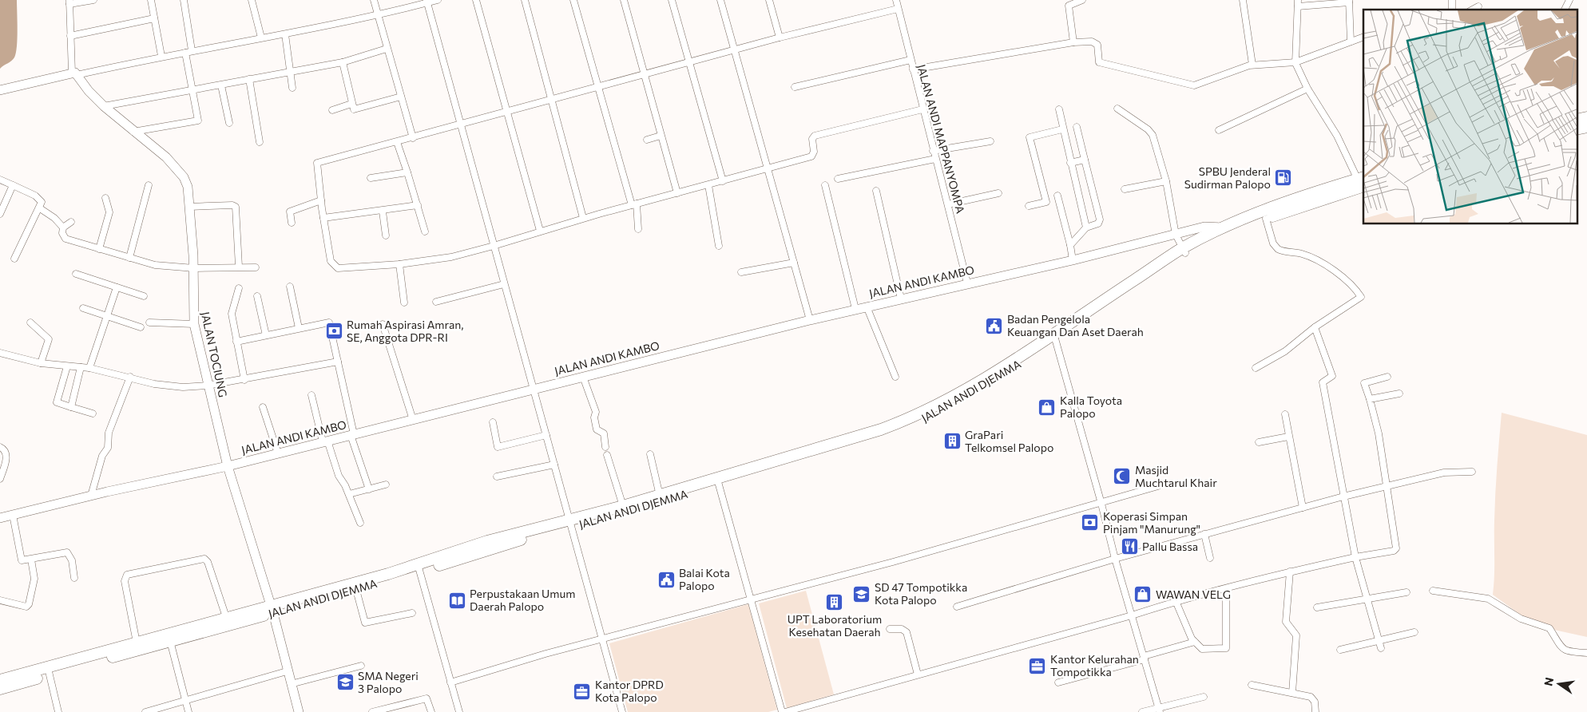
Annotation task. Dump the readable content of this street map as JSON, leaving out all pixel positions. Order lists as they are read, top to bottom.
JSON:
{
  "streets": {
    "highway": ["JALAN ANDI DJEMMA"],
    "street": ["JALAN ANDI MAPPANYOMPA", "JALAN ANDI KAMBO", "JALAN TOCIUNG"]
  },
  "crossings": [
    ["JALAN ANDI MAPPANYOMPA", "JALAN ANDI KAMBO"],
    ["JALAN ANDI KAMBO", "JALAN TOCIUNG"],
    ["JALAN ANDI KAMBO", "JALAN ANDI DJEMMA"],
    ["JALAN TOCIUNG", "JALAN ANDI DJEMMA"]
  ],
  "places": {
    "fuel station": ["SPBU Jenderal Sudirman Palopo"],
    "public building": ["Badan Pengelola Keuangan Dan Aset Daerah", "Balai Kota Palopo"],
    "bank": ["Rumah Aspirasi Amran, SE, Anggota DPR-RI", "Koperasi Simpan Pinjam \"Manurung\""],
    "shop": ["Kalla Toyota Palopo", "WAWAN VELG"],
    "building": ["GraPari Telkomsel Palopo", "UPT Laboratorium Kesehatan Daerah"],
    "mosque": ["Masjid Muchtarul Khair"],
    "restaurant": ["Pallu Bassa"],
    "school or university": ["SD 47 Tompotikka Kota Palopo", "SMA Negeri 3 Palopo"],
    "library": ["Perpustakaan Umum Daerah Palopo"],
    "office": ["Kantor Kelurahan Tompotikka", "Kantor DPRD Kota Palopo"]
  },
  "north": "left"
}
